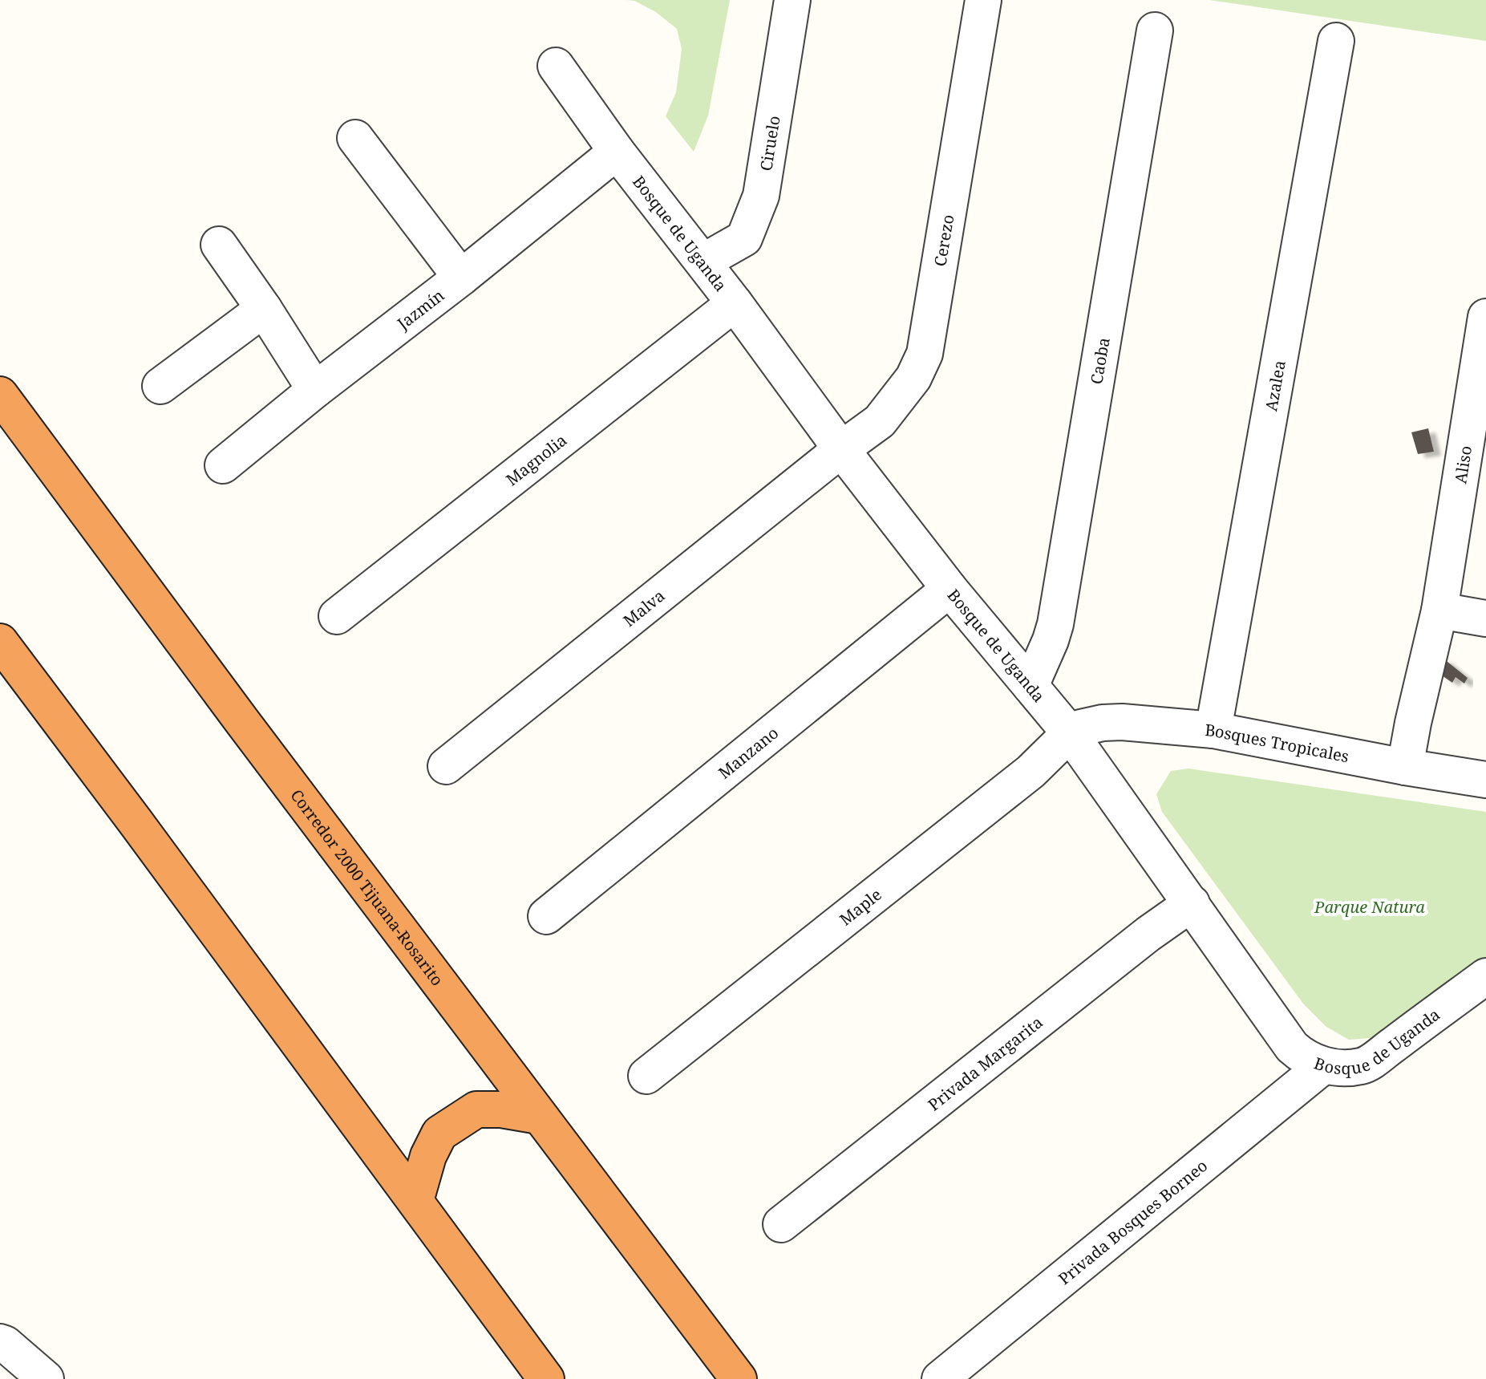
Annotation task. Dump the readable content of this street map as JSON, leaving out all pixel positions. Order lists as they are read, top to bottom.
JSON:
{
  "streets": {
    "highway": ["Corredor 2000 Tijuana-Rosarito"],
    "street": [
      "Ciruelo",
      "Bosque de Uganda",
      "Cerezo",
      "Jazmín",
      "Caoba",
      "Azalea",
      "Magnolia",
      "Aliso",
      "Malva",
      "Bosques Tropicales",
      "Manzano",
      "Maple",
      "Privada Margarita",
      "Privada Bosques Borneo"
    ]
  },
  "crossings": [
    ["Ciruelo", "Bosque de Uganda"],
    ["Bosque de Uganda", "Cerezo"],
    ["Bosque de Uganda", "Jazmín"],
    ["Bosque de Uganda", "Caoba"],
    ["Bosque de Uganda", "Magnolia"],
    ["Bosque de Uganda", "Malva"],
    ["Bosque de Uganda", "Bosques Tropicales"],
    ["Bosque de Uganda", "Manzano"],
    ["Bosque de Uganda", "Maple"],
    ["Bosque de Uganda", "Privada Margarita"],
    ["Bosque de Uganda", "Privada Bosques Borneo"],
    ["Cerezo", "Malva"],
    ["Azalea", "Bosques Tropicales"],
    ["Aliso", "Bosques Tropicales"],
    ["Bosques Tropicales", "Maple"]
  ],
  "parks": ["Parque Natura"]
}
